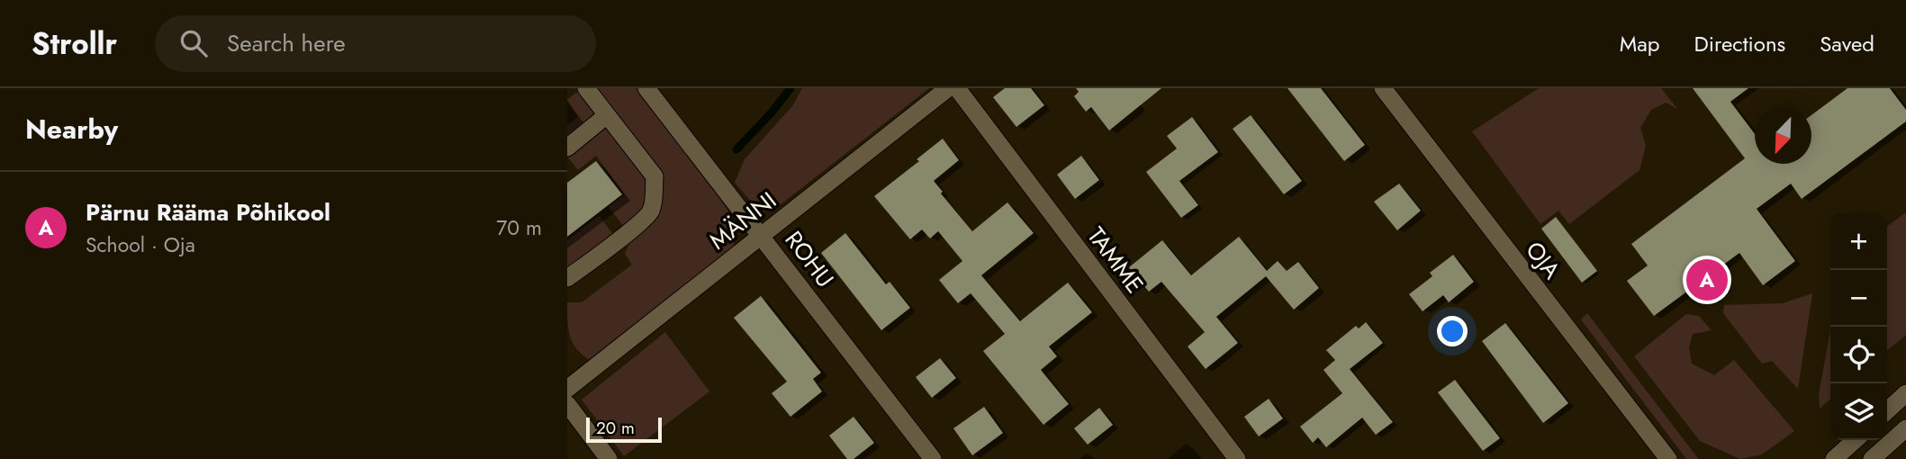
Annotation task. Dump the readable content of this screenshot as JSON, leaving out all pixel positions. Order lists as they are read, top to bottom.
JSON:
{
  "streets": {
    "street": [
      "MÄNNI",
      "ROHU",
      "TAMME",
      "OJA"
    ]
  },
  "crossings": [
    ["MÄNNI", "ROHU"]
  ],
  "scale_bar": "20 m",
  "north": "bottom left",
  "page": {
    "header": "Strollr",
    "search": "Search here",
    "nav": ["Map", "Directions", "Saved"],
    "heading": "Nearby",
    "list": [
      {
        "mark": "A",
        "name": "Pärnu Rääma Põhikool",
        "note": "School · Oja",
        "value": "70 m"
      }
    ],
    "map_buttons": ["+", "−"],
    "pins": "A",
    "scale": "20 m"
  }
}
